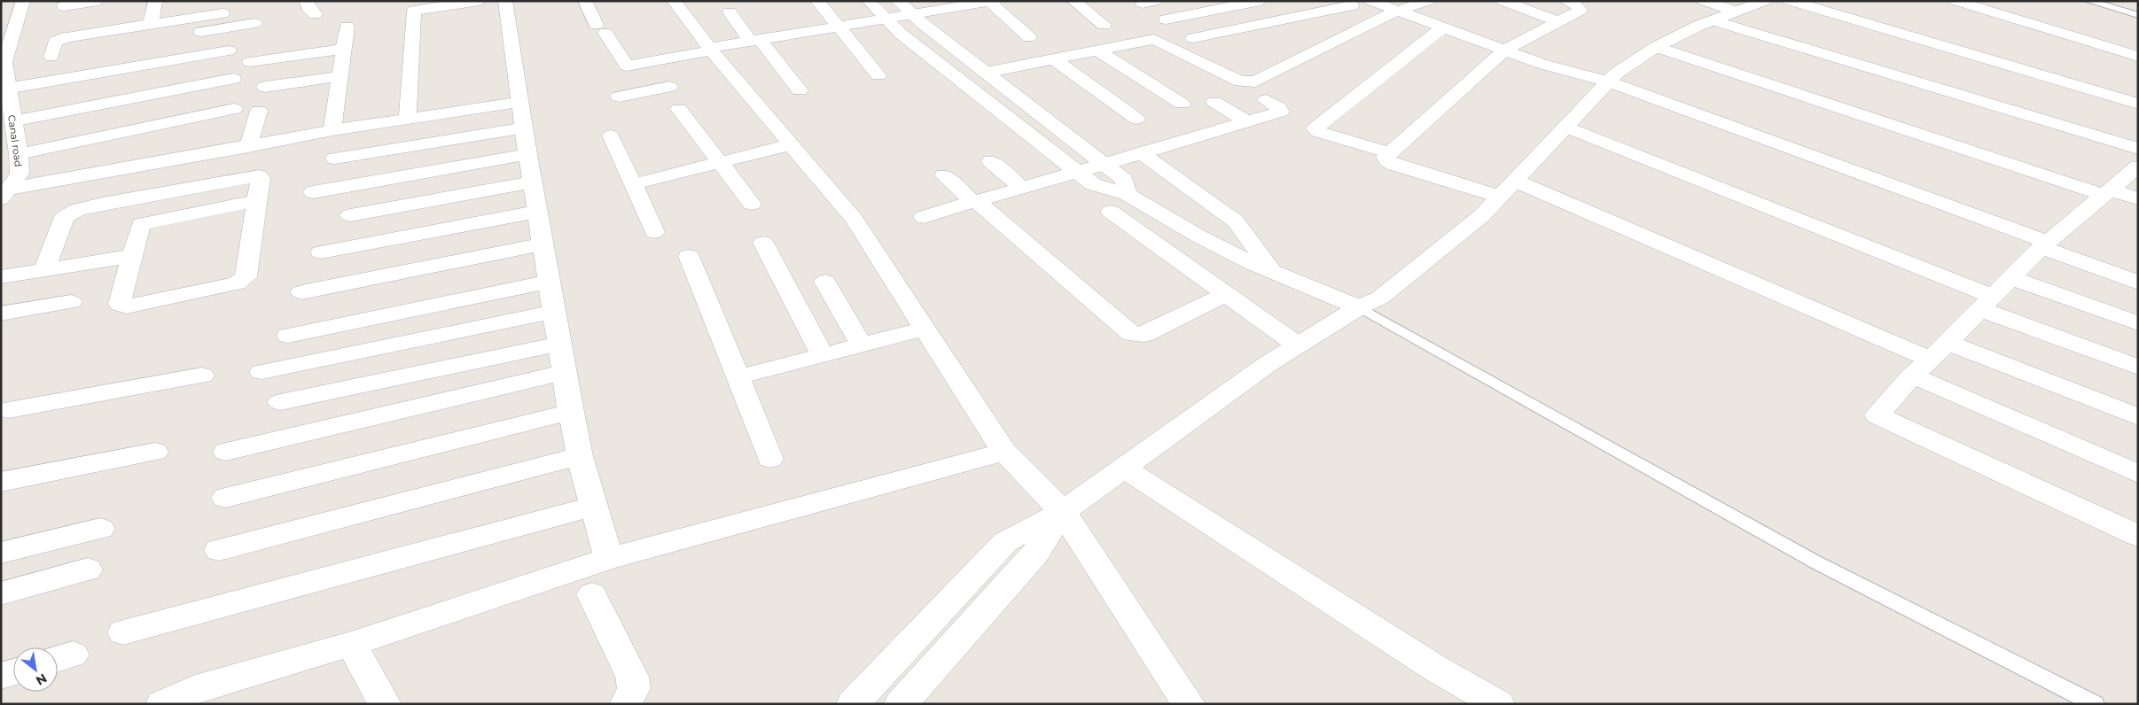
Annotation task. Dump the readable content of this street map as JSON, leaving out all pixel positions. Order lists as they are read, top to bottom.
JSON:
{
  "streets": {
    "street": ["Canal road"]
  },
  "north": "bottom right"
}
